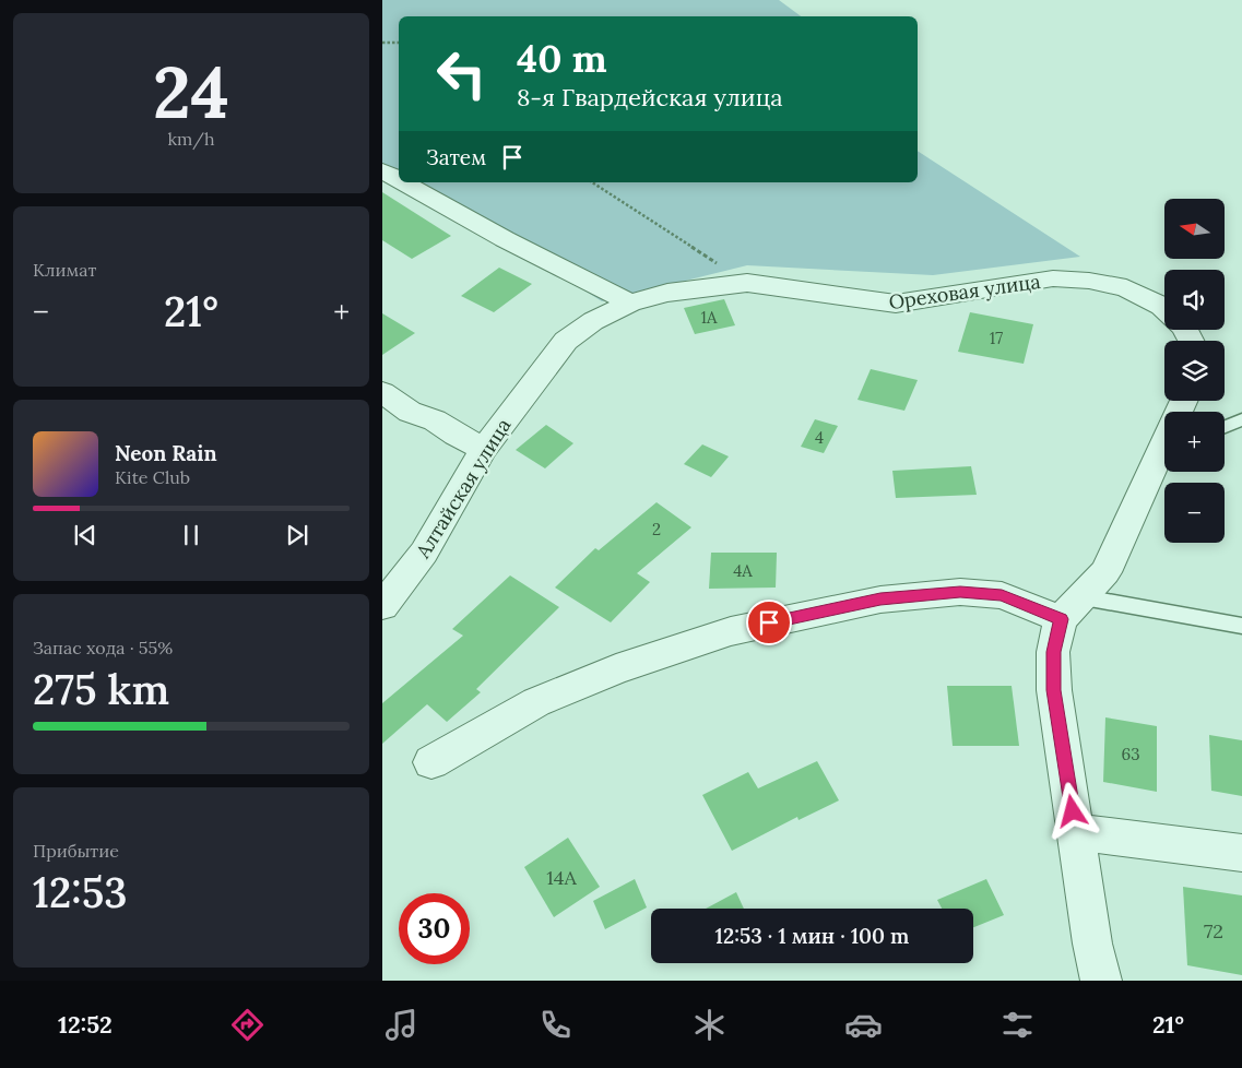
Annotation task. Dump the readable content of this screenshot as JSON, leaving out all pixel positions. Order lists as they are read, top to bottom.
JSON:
{
  "streets": {
    "street": ["Ореховая улица", "Алтайская улица"]
  },
  "crossings": [
    ["Ореховая улица", "Алтайская улица"]
  ],
  "house_numbers": [
    "1А",
    "17",
    "4",
    "2",
    "4А",
    "63",
    "14А",
    "72"
  ],
  "north": "left",
  "page": {
    "tile": [
      ["24", "km/h"],
      "Климат",
      ["Запас хода · 55%", "275 km"],
      ["Прибытие", "12:53"]
    ],
    "turn": ["40 m", "8-я Гвардейская улица"],
    "then": "Затем",
    "map_buttons": ["+", "−"],
    "heat": ["−", "21°", "+"],
    "song": ["Neon Rain", "Kite Club"],
    "limit": "30",
    "trip": "12:53 · 1 мин · 100 m",
    "tabs": ["12:52", "21°"]
  }
}
